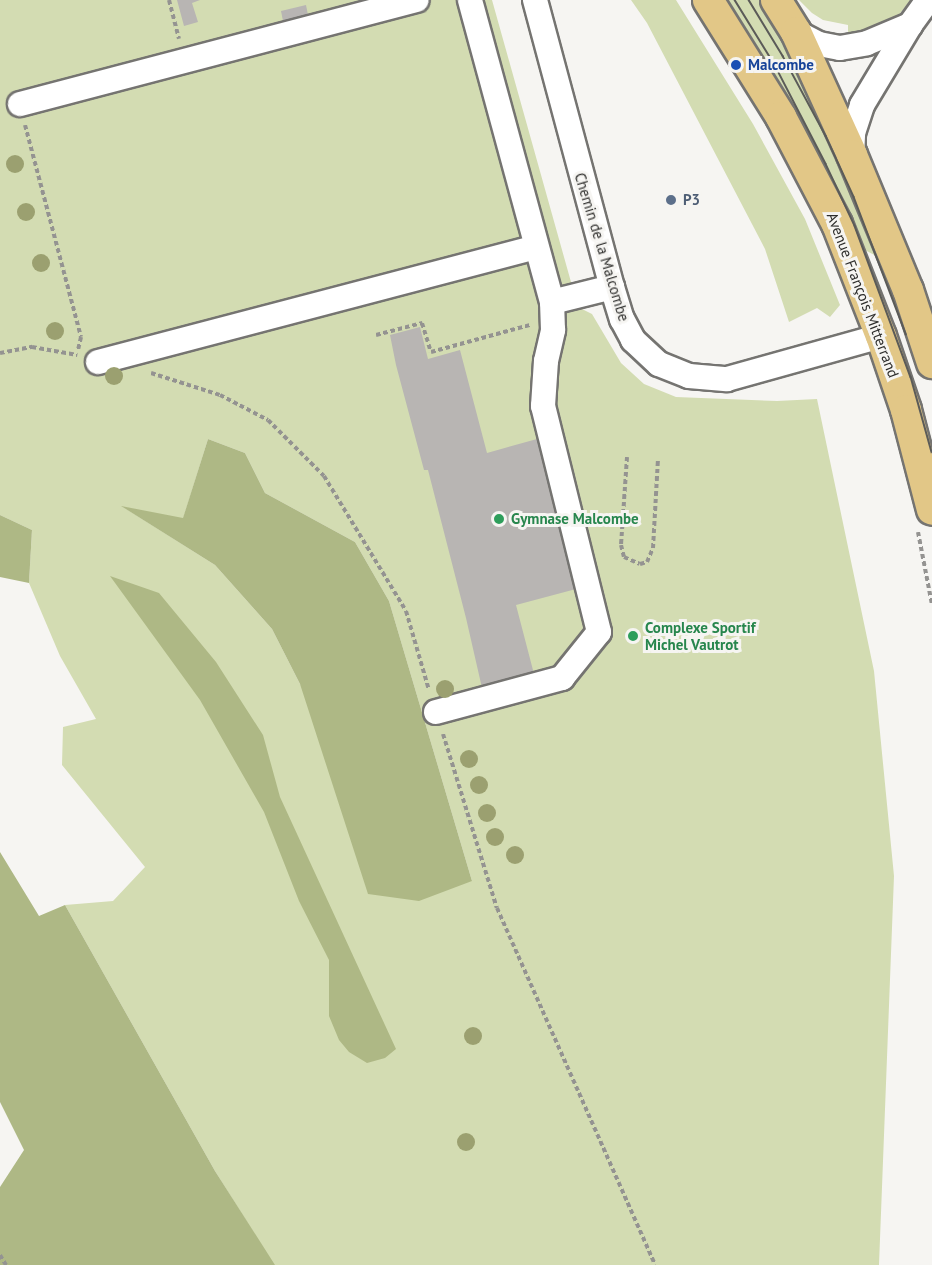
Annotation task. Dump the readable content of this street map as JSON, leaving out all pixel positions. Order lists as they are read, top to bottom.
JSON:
{
  "streets": {
    "main road": ["Avenue François Mitterrand"],
    "street": ["Chemin de la Malcombe"]
  },
  "crossings": [
    ["Chemin de la Malcombe", "Avenue François Mitterrand"]
  ],
  "places": [
    "Malcombe",
    "P3",
    "Gymnase Malcombe",
    "Complexe Sportif Michel Vautrot"
  ]
}
